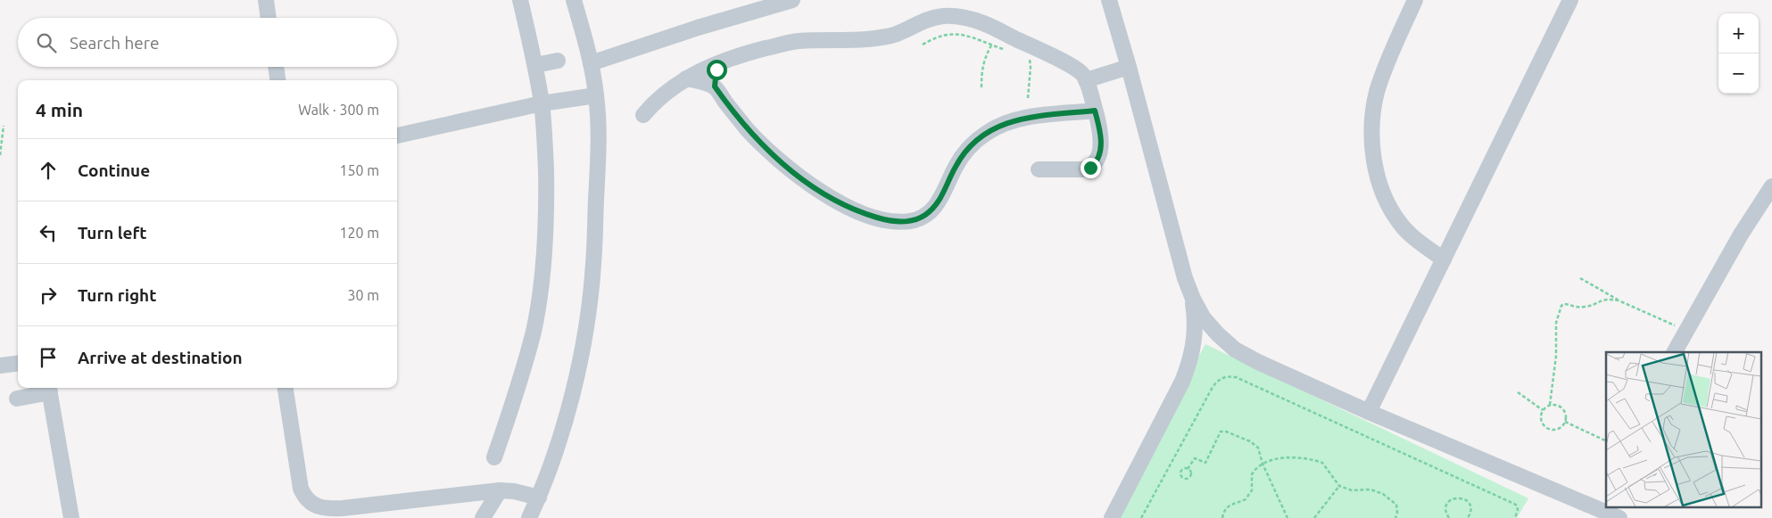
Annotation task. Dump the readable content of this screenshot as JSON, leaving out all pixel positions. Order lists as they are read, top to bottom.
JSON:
{
  "page": {
    "map_buttons": ["+", "−"],
    "search": "Search here",
    "heading": ["4 min", "Walk · 300 m"],
    "list": [
      ["Continue", "150 m"],
      ["Turn left", "120 m"],
      ["Turn right", "30 m"],
      "Arrive at destination"
    ]
  }
}
